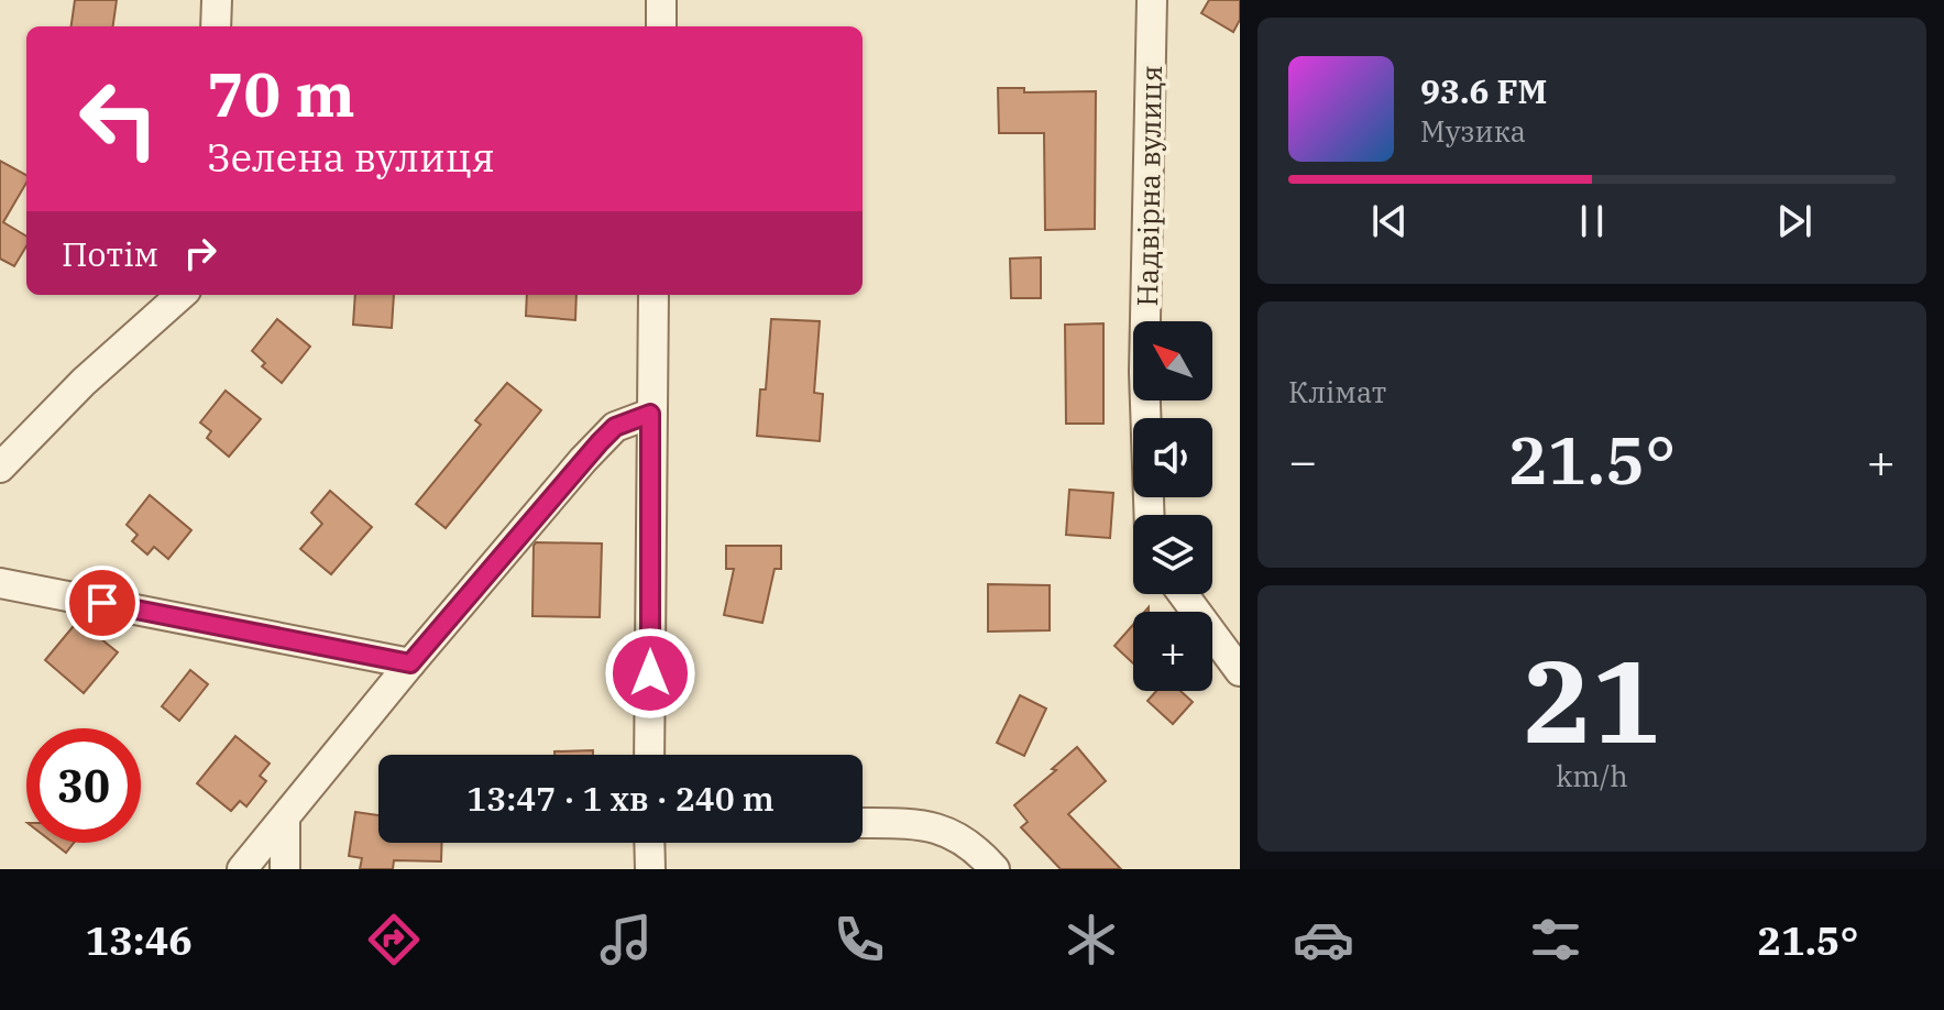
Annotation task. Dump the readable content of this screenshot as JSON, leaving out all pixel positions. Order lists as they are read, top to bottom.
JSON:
{
  "streets": {
    "street": ["Надвірна вулиця"]
  },
  "north": "top left",
  "page": {
    "turn": ["70 m", "Зелена вулиця"],
    "song": ["93.6 FM", "Музика"],
    "then": "Потім",
    "tile": [
      "Клімат",
      ["21", "km/h"]
    ],
    "map_buttons": "+",
    "heat": ["−", "21.5°", "+"],
    "limit": "30",
    "trip": "13:47 · 1 хв · 240 m",
    "tabs": ["13:46", "21.5°"]
  }
}
